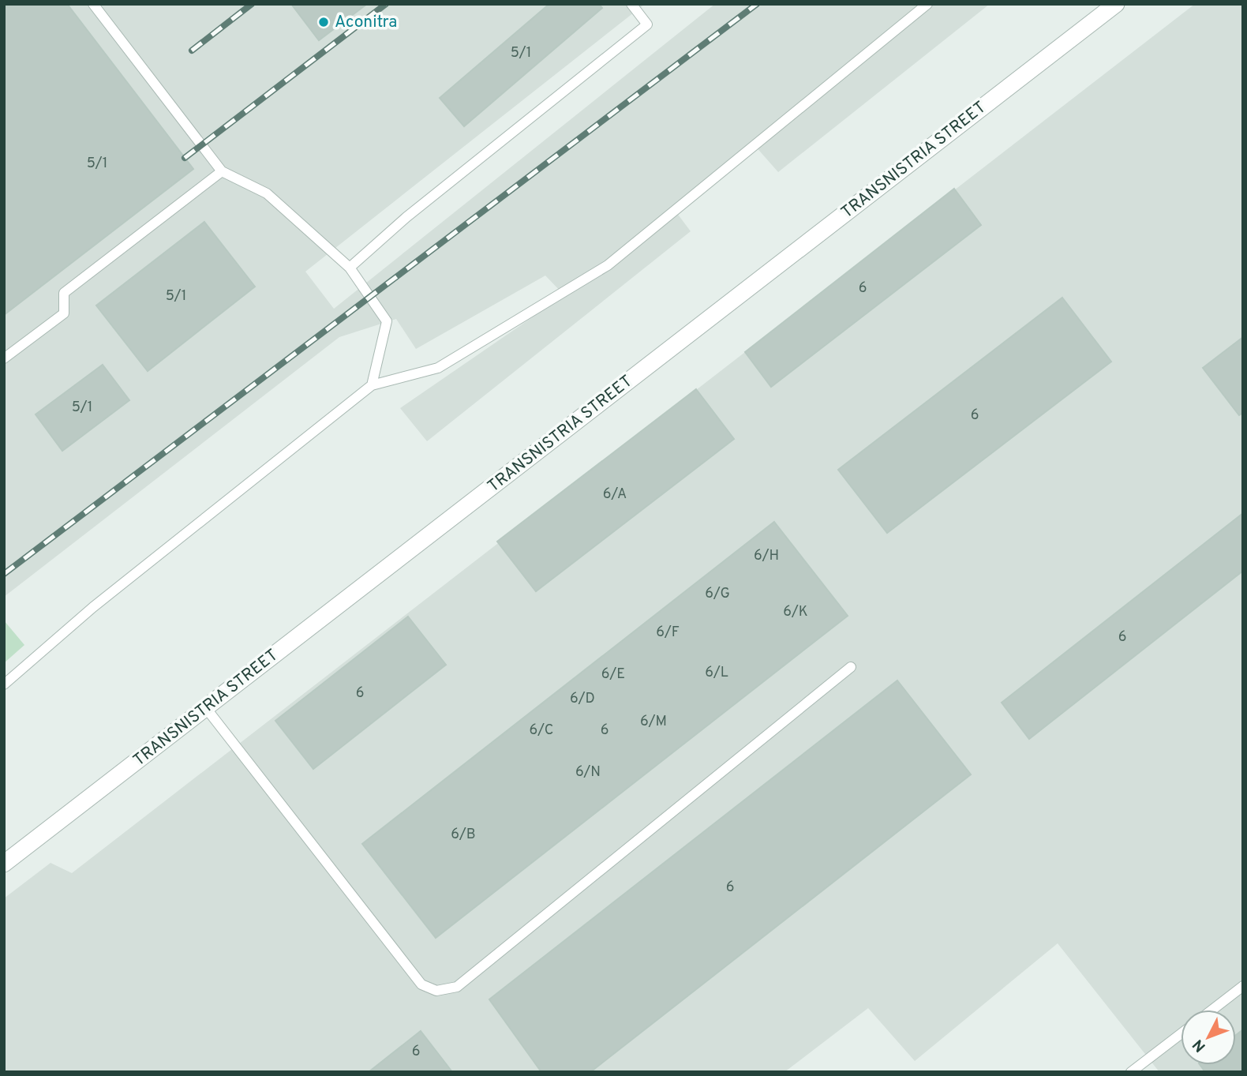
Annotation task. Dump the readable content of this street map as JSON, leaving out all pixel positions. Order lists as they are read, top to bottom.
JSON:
{
  "streets": {
    "street": ["TRANSNISTRIA STREET"]
  },
  "places": ["Aconitra"],
  "house_numbers": [
    "5/1",
    "5/1",
    "6",
    "5/1",
    "5/1",
    "6",
    "6/A",
    "6/H",
    "6/G",
    "6/K",
    "6/F",
    "6",
    "6/L",
    "6/E",
    "6",
    "6/D",
    "6/M",
    "6/C",
    "6",
    "6/N",
    "6/B",
    "6",
    "6"
  ],
  "north": "bottom left"
}
